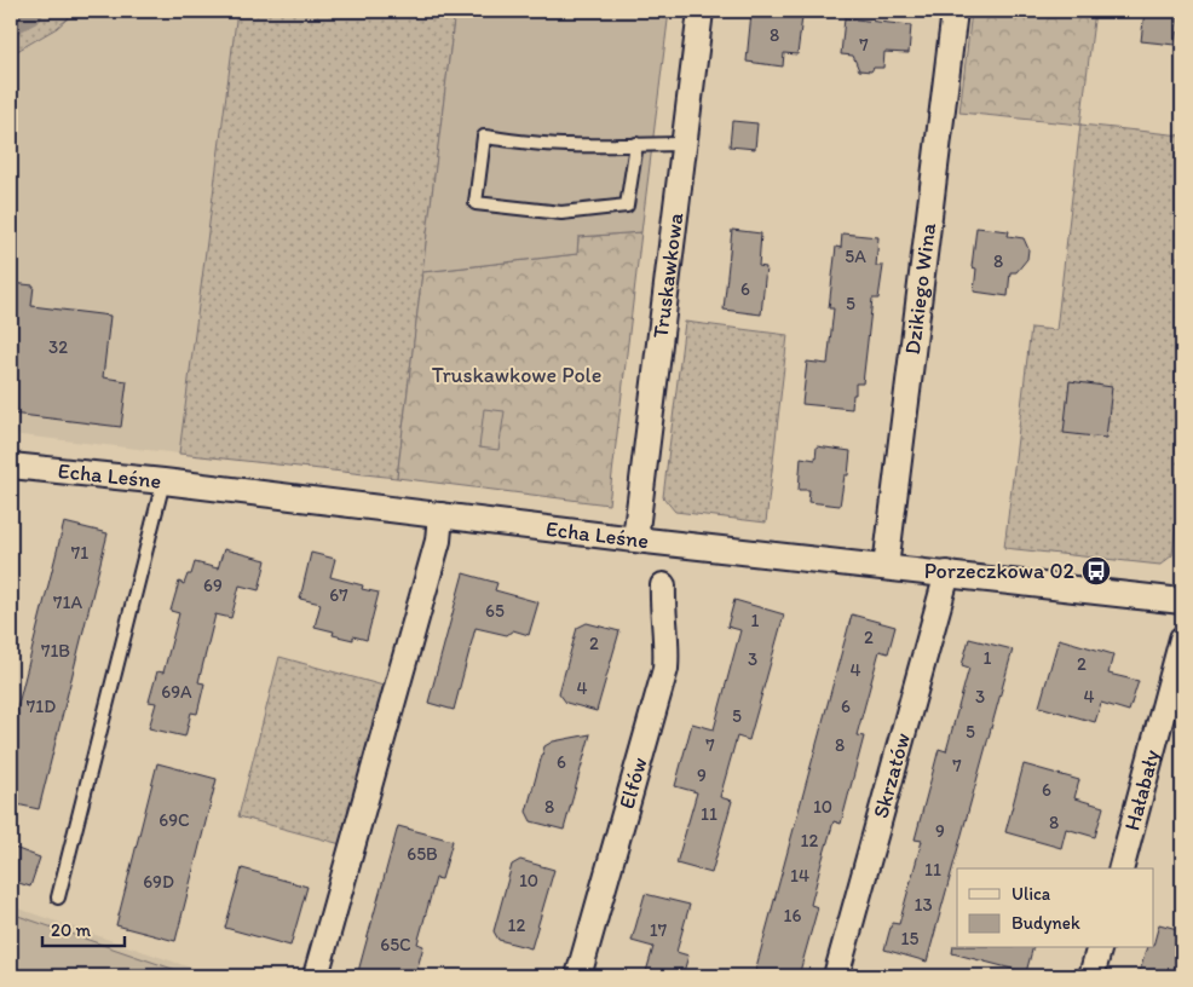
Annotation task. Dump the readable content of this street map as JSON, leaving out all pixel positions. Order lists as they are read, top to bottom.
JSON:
{
  "streets": {
    "street": [
      "Truskawkowa",
      "Dzikiego Wina",
      "Echa Leśne",
      "Skrzatów",
      "Elfów",
      "Hałabały"
    ]
  },
  "crossings": [
    ["Truskawkowa", "Echa Leśne"],
    ["Dzikiego Wina", "Echa Leśne"],
    ["Echa Leśne", "Skrzatów"]
  ],
  "parks": ["Truskawkowe Pole"],
  "places": {
    "bus stop": ["Porzeczkowa 02"]
  },
  "house_numbers": [
    "8",
    "7",
    "5A",
    "8",
    "6",
    "5",
    "32",
    "71",
    "69",
    "67",
    "71A",
    "65",
    "1",
    "2",
    "2",
    "71B",
    "1",
    "3",
    "2",
    "4",
    "4",
    "69A",
    "3",
    "4",
    "71D",
    "6",
    "5",
    "5",
    "7",
    "8",
    "6",
    "7",
    "9",
    "6",
    "8",
    "10",
    "11",
    "69C",
    "8",
    "9",
    "12",
    "65B",
    "11",
    "14",
    "10",
    "69D",
    "13",
    "16",
    "12",
    "17",
    "15",
    "65C"
  ],
  "legend": ["Ulica", "Budynek"],
  "scale_bar": "20 m"
}
